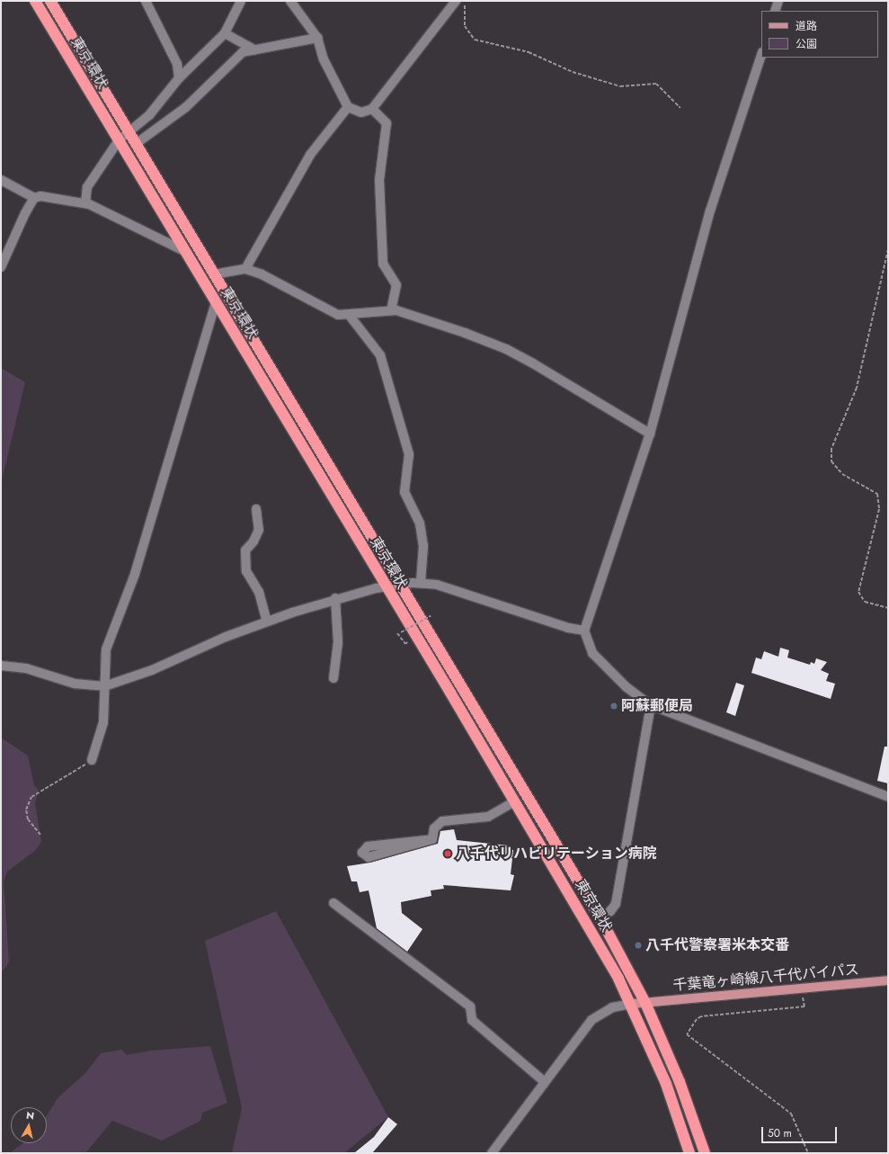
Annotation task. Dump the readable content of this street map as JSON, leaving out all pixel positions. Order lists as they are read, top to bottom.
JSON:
{
  "streets": {
    "highway": ["東京環状"],
    "main road": ["千葉竜ヶ崎線八千代バイパス"]
  },
  "crossings": [
    ["東京環状", "千葉竜ヶ崎線八千代バイパス"]
  ],
  "places": ["阿蘇郵便局", "八千代リハビリテーション病院", "八千代警察署米本交番"],
  "legend": ["道路", "公園"],
  "scale_bar": "50 m",
  "north": "top"
}
